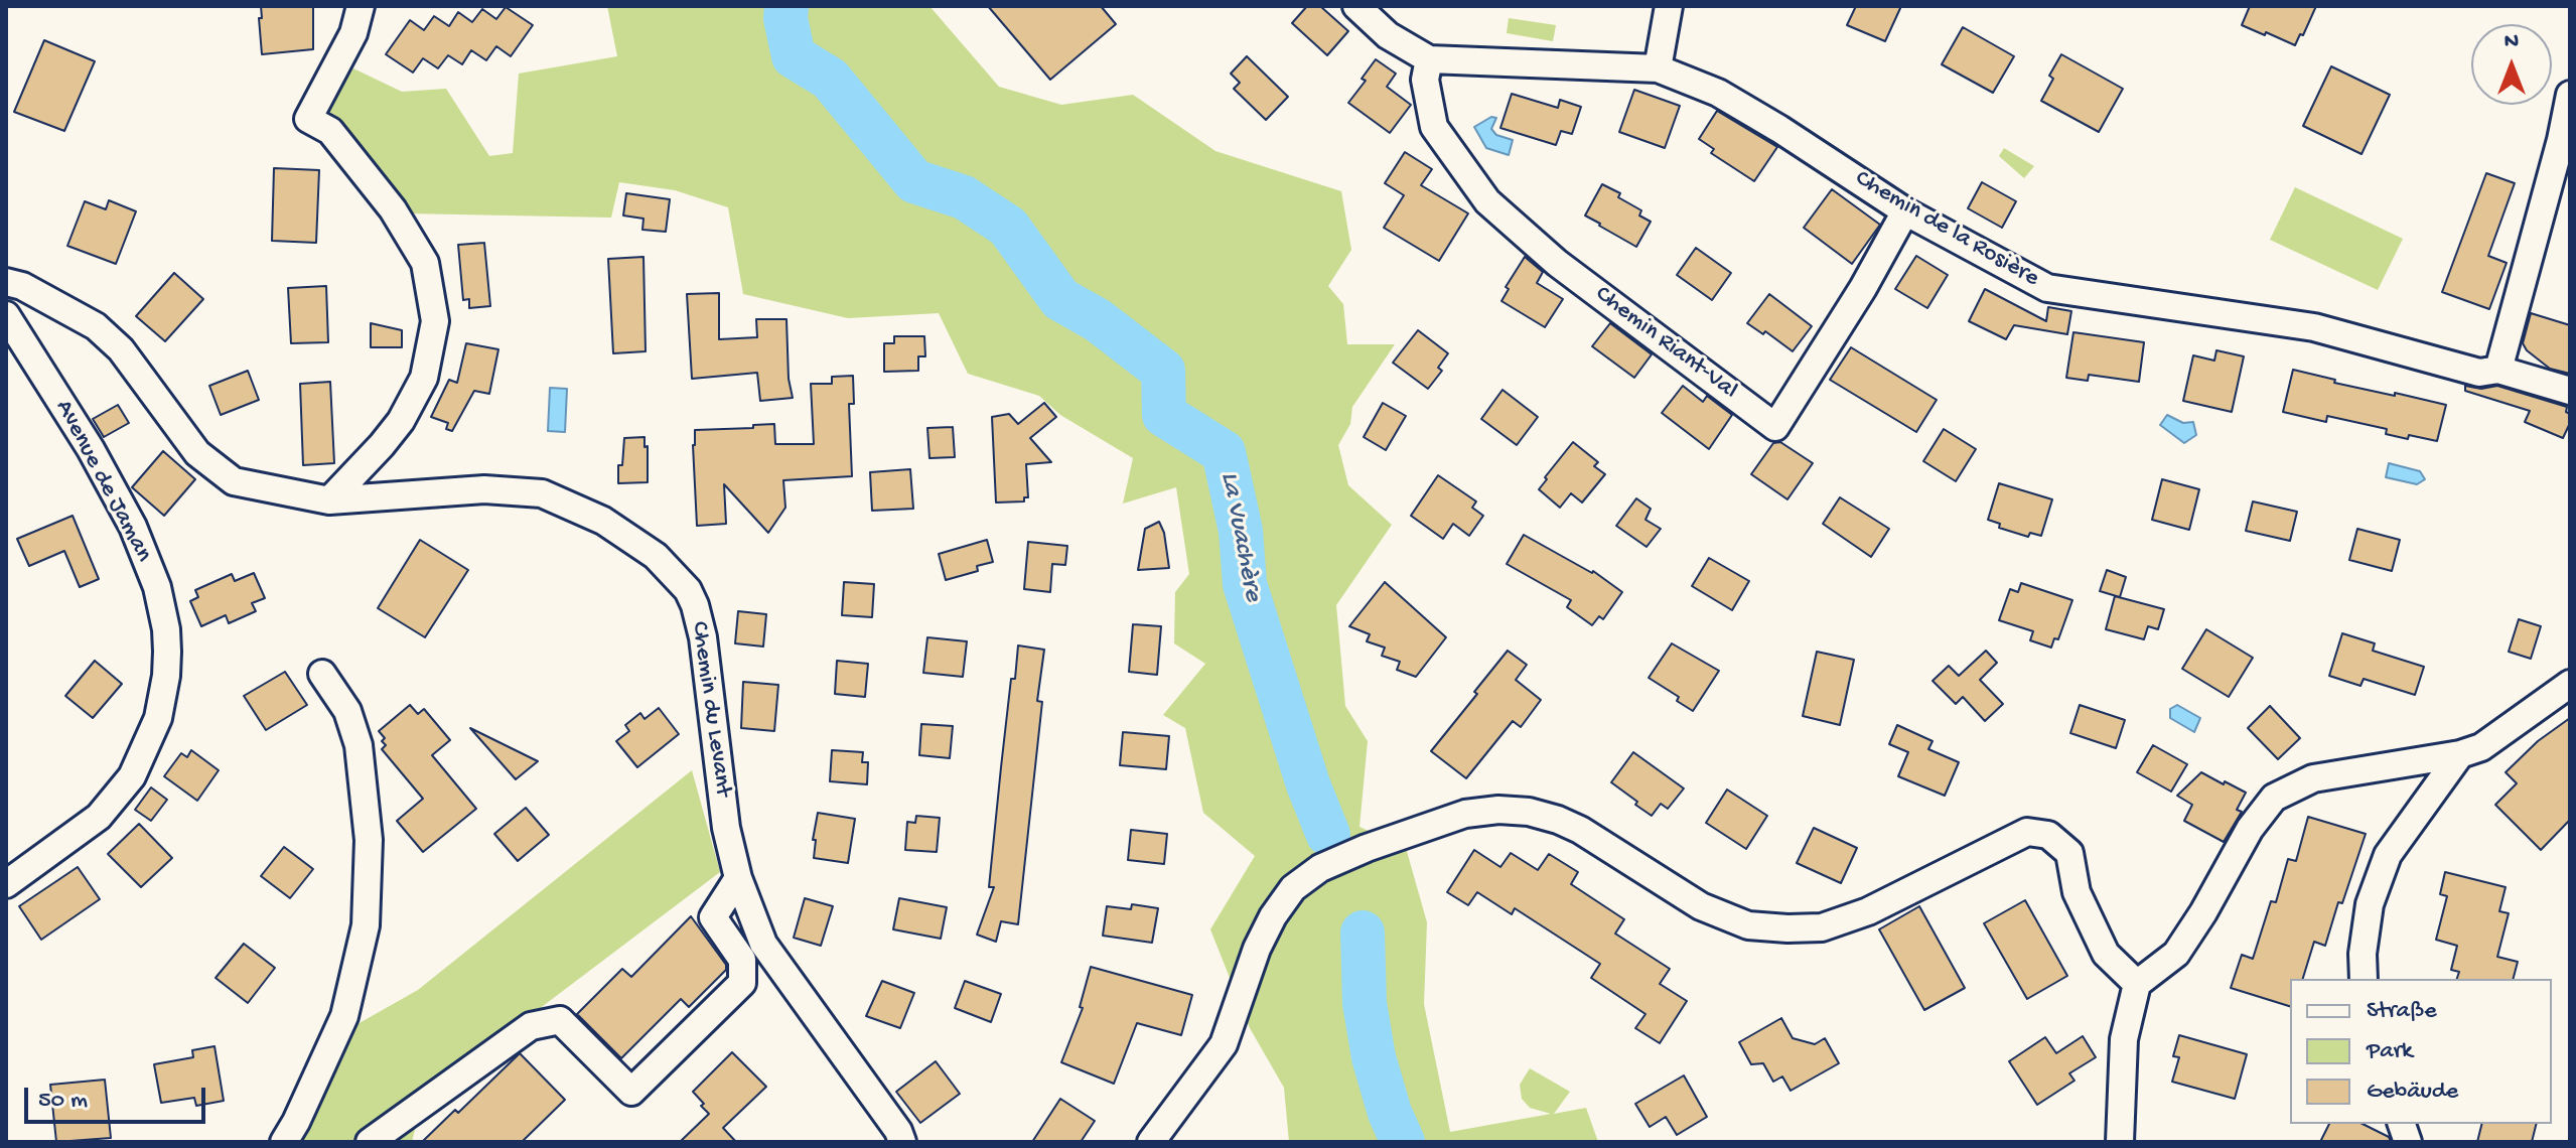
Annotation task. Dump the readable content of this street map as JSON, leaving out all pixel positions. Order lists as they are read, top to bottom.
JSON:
{
  "streets": {
    "street": [
      "Chemin de la Rosière",
      "Chemin Riant-Val",
      "Avenue de Jaman",
      "Chemin du Levant"
    ]
  },
  "crossings": [
    ["Chemin de la Rosière", "Chemin Riant-Val"]
  ],
  "water": ["La Vuachère"],
  "legend": ["Straße", "Park", "Gebäude"],
  "scale_bar": "50 m",
  "north": "top"
}
